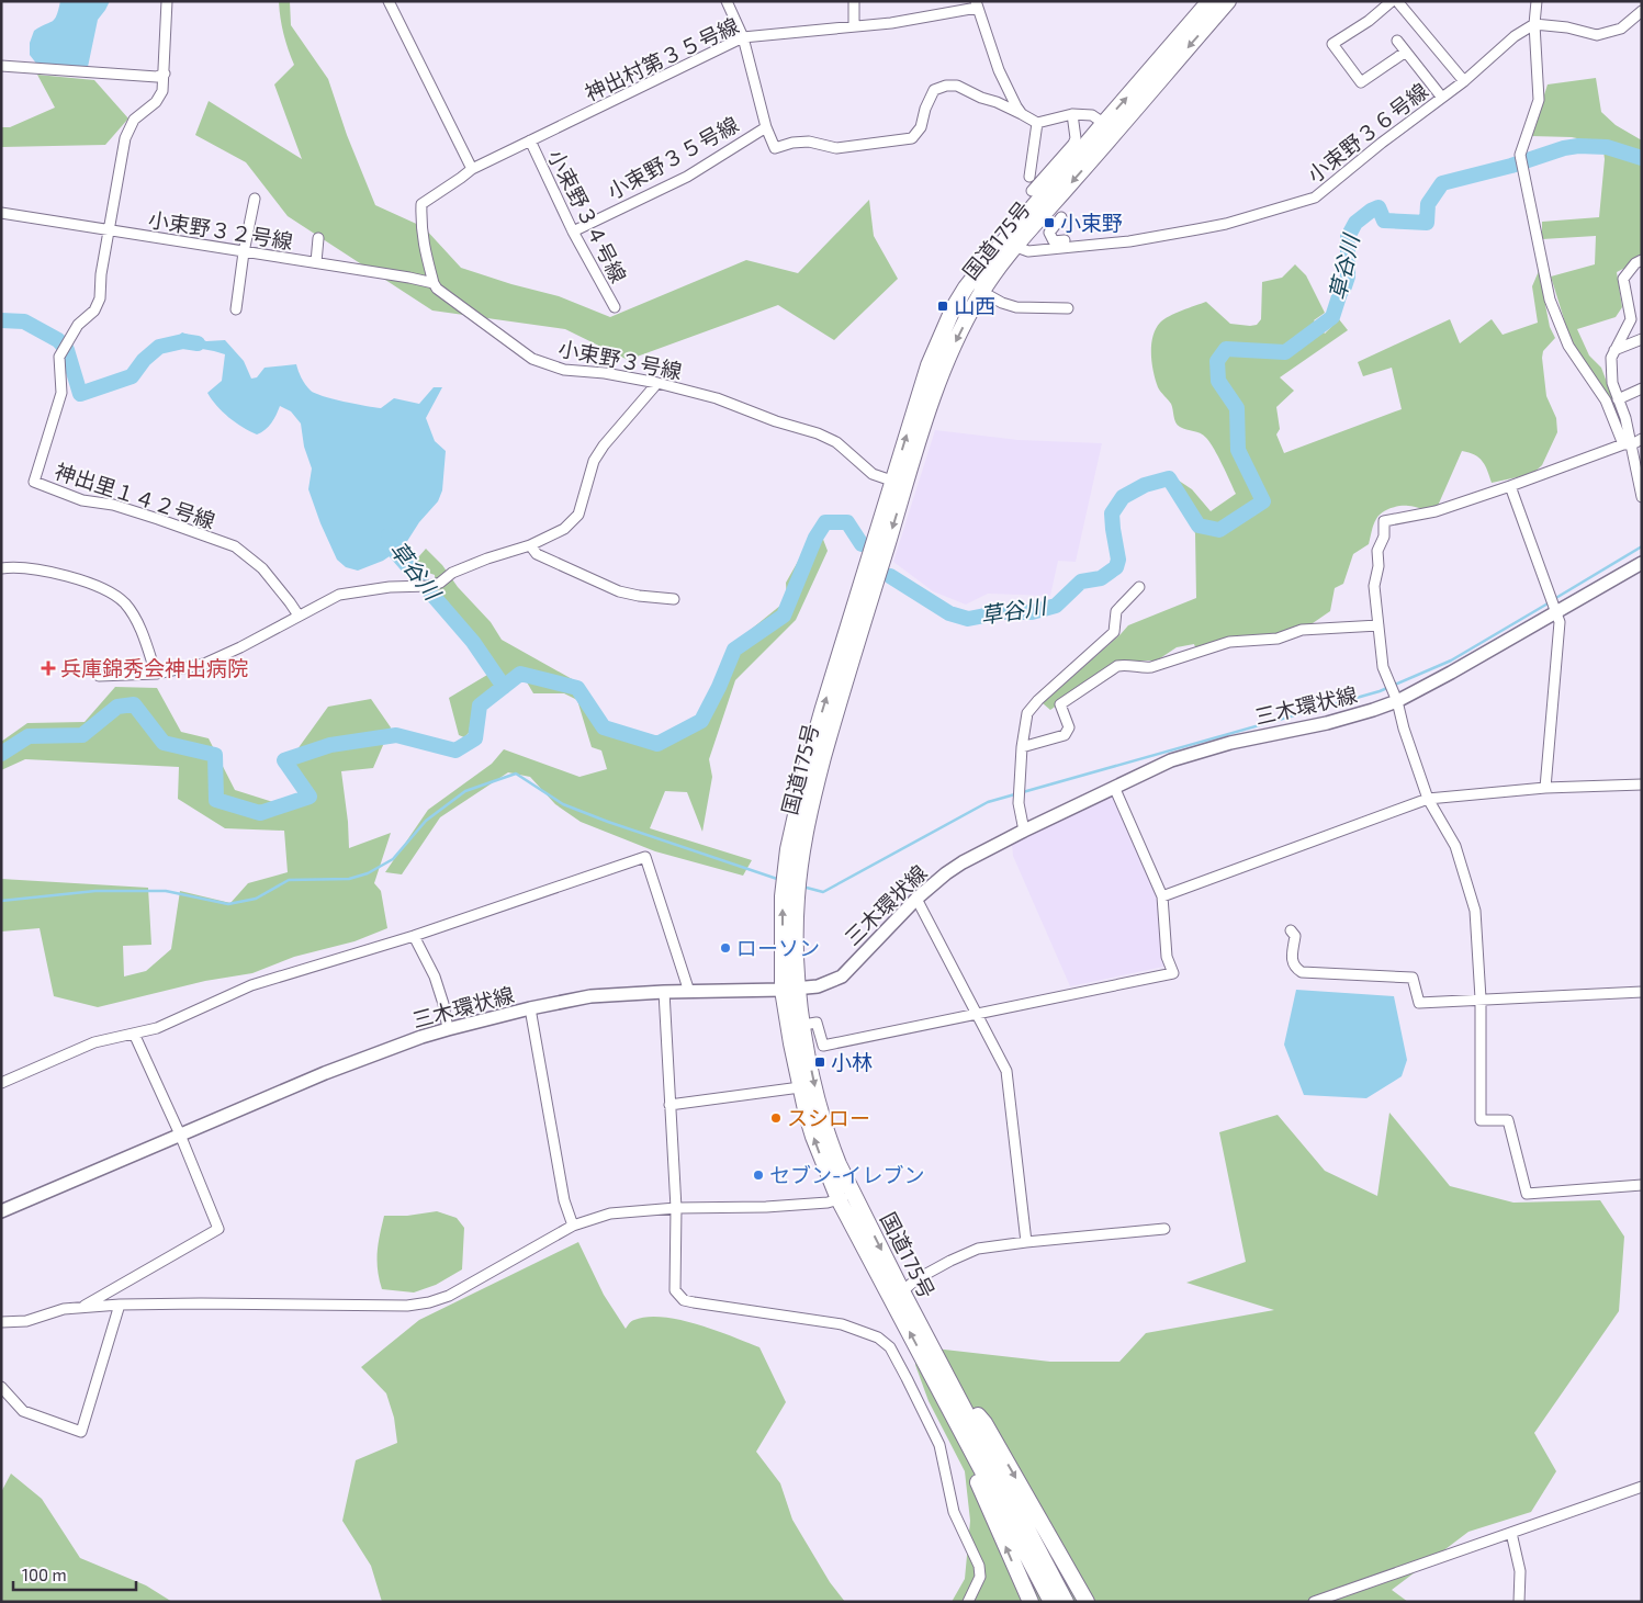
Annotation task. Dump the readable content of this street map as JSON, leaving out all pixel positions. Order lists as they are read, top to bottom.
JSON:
{
  "streets": {
    "highway": ["国道175号"],
    "main road": ["三木環状線"],
    "street": [
      "神出村第３５号線",
      "小束野３６号線",
      "小束野３５号線",
      "小束野３４号線",
      "小束野３２号線",
      "小束野３号線",
      "神出里１４２号線"
    ]
  },
  "crossings": [
    ["神出村第３５号線", "小束野３５号線"],
    ["神出村第３５号線", "小束野３４号線"],
    ["小束野３６号線", "国道175号"],
    ["小束野３５号線", "小束野３４号線"],
    ["小束野３２号線", "小束野３号線"],
    ["小束野３２号線", "神出里１４２号線"],
    ["国道175号", "小束野３号線"],
    ["国道175号", "三木環状線"]
  ],
  "water": ["草谷川"],
  "places": {
    "transit": ["小束野", "山西", "小林"],
    "health": ["兵庫錦秀会神出病院"],
    "other": ["ローソン", "スシロー", "セブン-イレブン"]
  },
  "scale_bar": "100 m"
}
